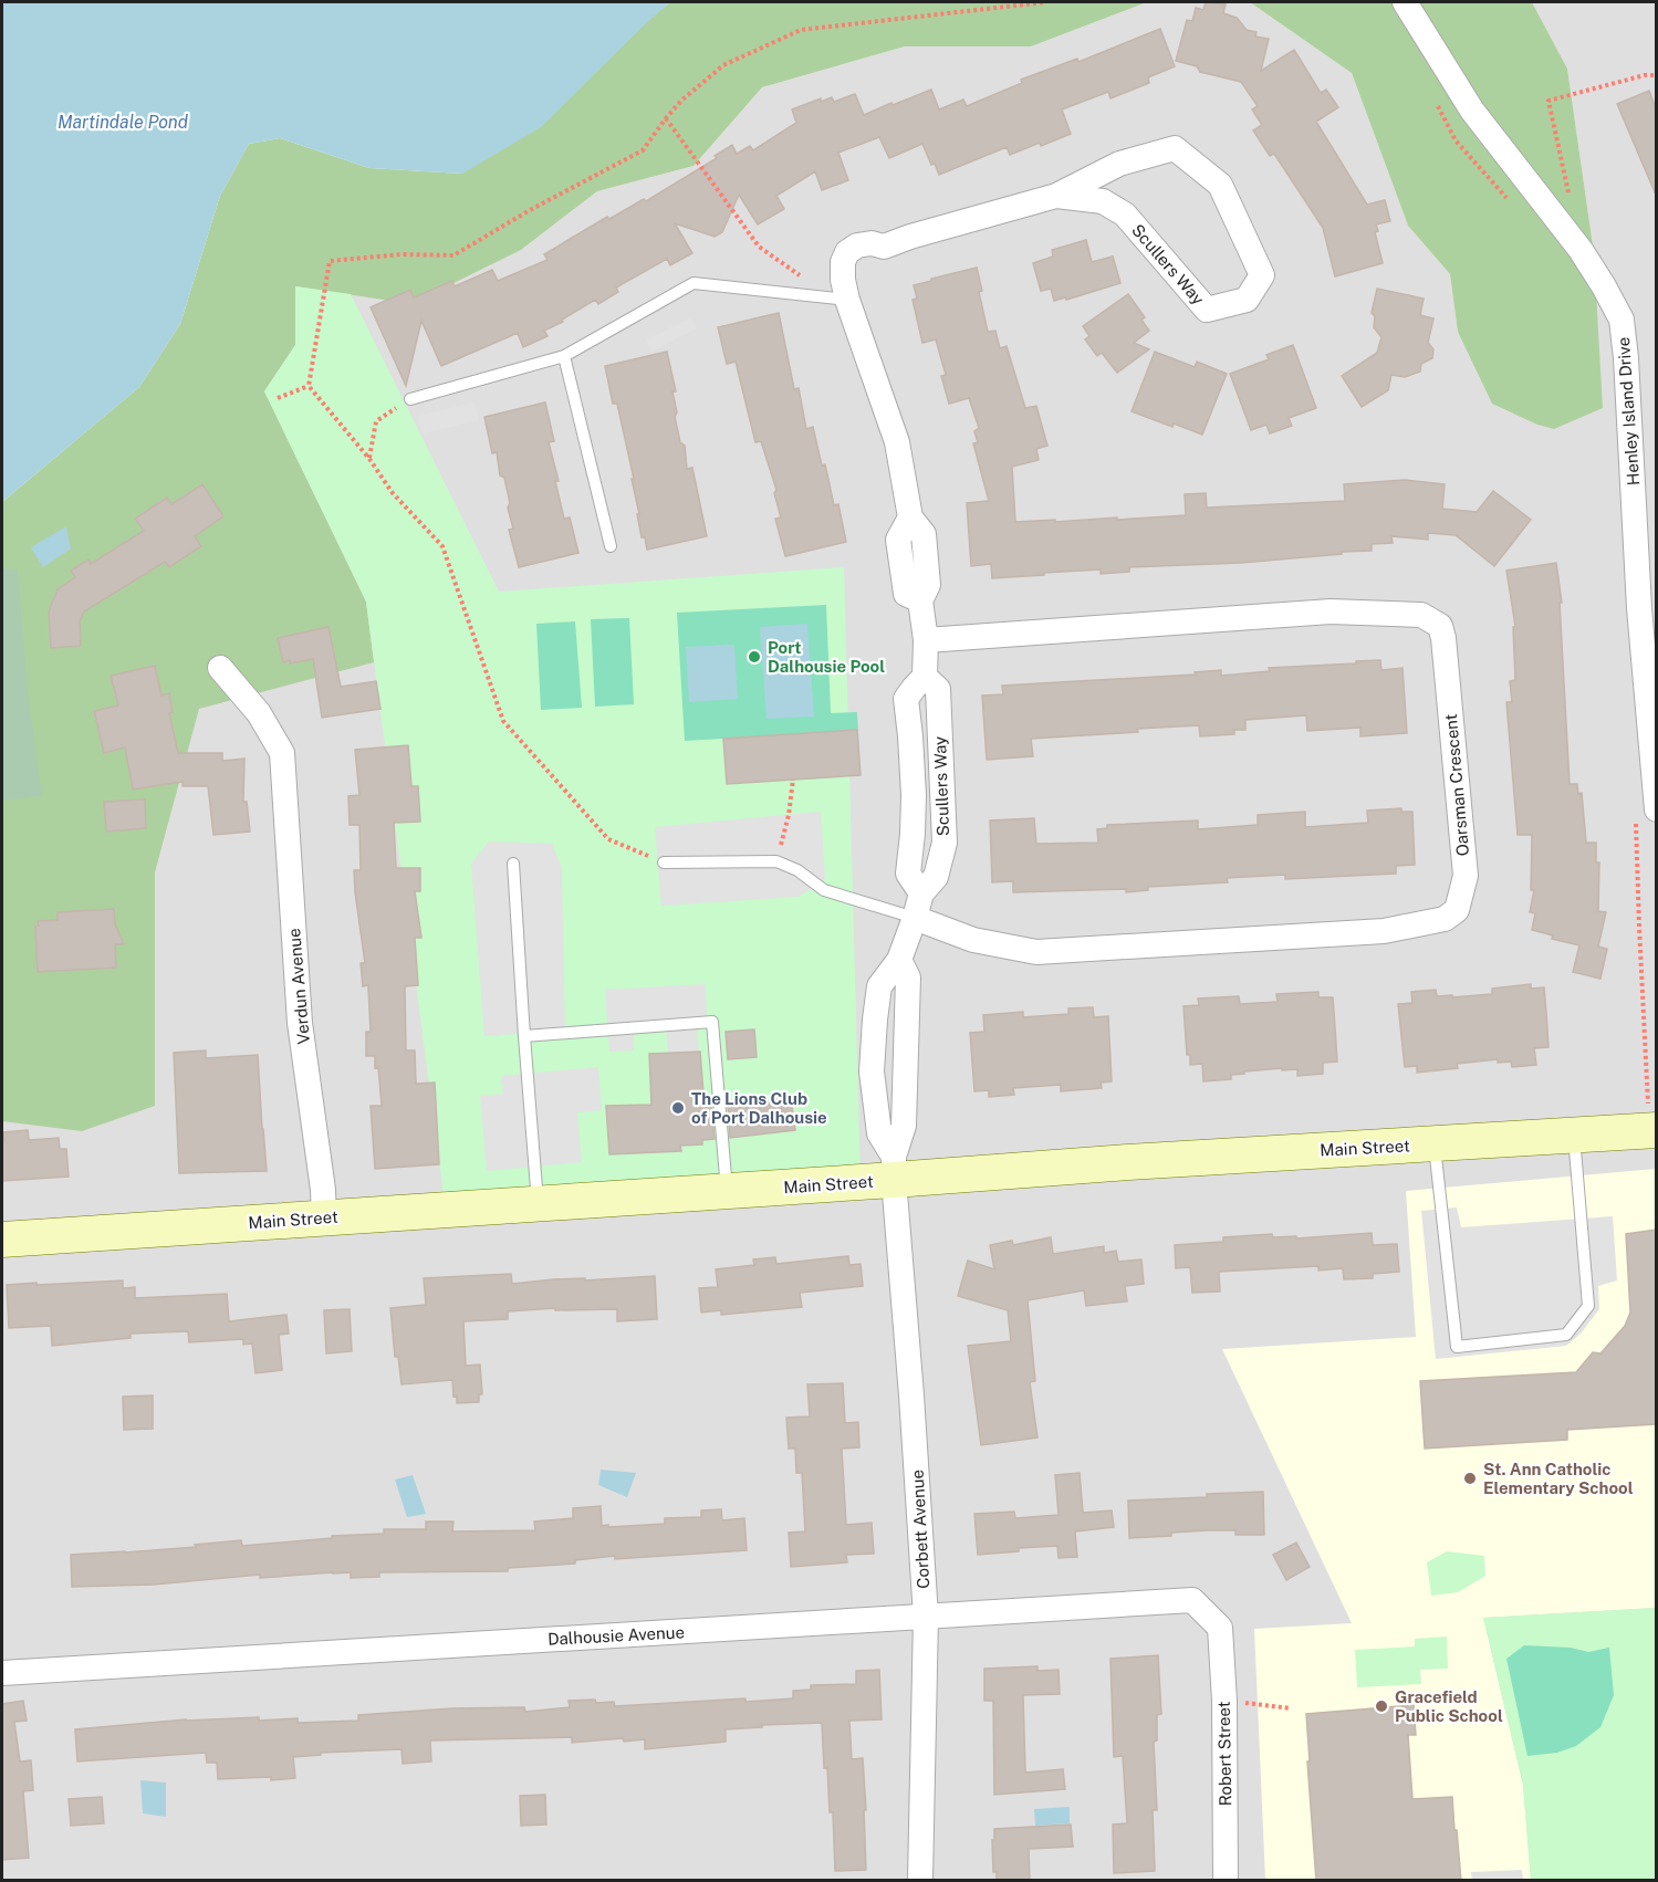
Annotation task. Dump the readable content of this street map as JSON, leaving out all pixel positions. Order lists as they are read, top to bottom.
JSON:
{
  "streets": {
    "main road": ["Main Street"],
    "street": [
      "Scullers Way",
      "Henley Island Drive",
      "Oarsman Crescent",
      "Verdun Avenue",
      "Corbett Avenue",
      "Dalhousie Avenue",
      "Robert Street"
    ]
  },
  "crossings": [
    ["Scullers Way", "Oarsman Crescent"],
    ["Scullers Way", "Main Street"],
    ["Scullers Way", "Corbett Avenue"],
    ["Verdun Avenue", "Main Street"],
    ["Main Street", "Corbett Avenue"],
    ["Corbett Avenue", "Dalhousie Avenue"],
    ["Dalhousie Avenue", "Robert Street"]
  ],
  "water": ["Martindale Pond"],
  "places": [
    "Port Dalhousie Pool",
    "The Lions Club of Port Dalhousie",
    "St. Ann Catholic Elementary School",
    "Gracefield Public School"
  ]
}
